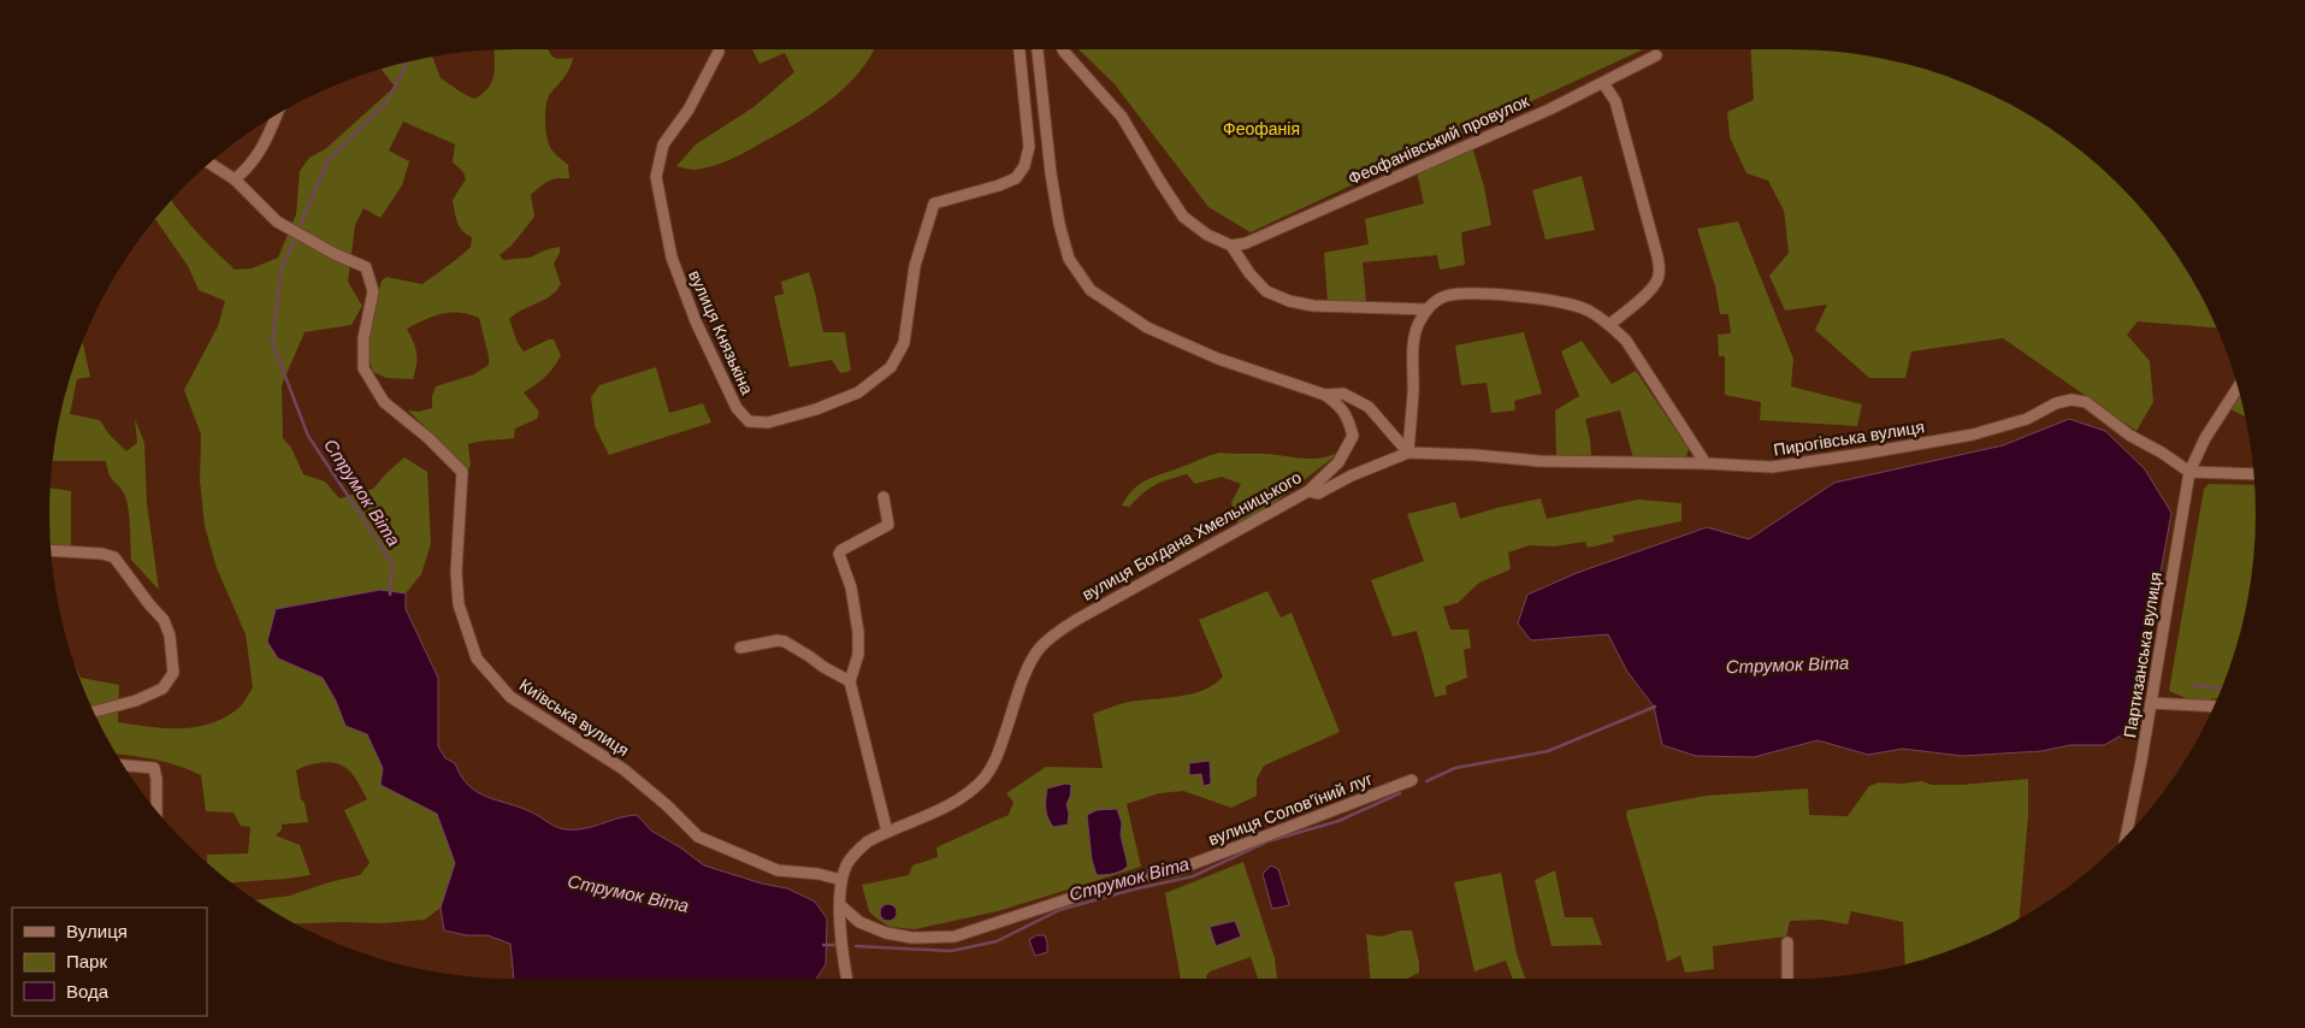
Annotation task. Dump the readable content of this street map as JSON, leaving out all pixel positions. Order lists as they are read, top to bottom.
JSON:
{
  "streets": {
    "street": [
      "Феофанівський провулок",
      "вулиця Князькіна",
      "Пирогівська вулиця",
      "вулиця Богдана Хмельницького",
      "Партизанська вулиця",
      "Київська вулиця",
      "вулиця Солов'їний луг"
    ]
  },
  "crossings": [
    ["Пирогівська вулиця", "Партизанська вулиця"],
    ["вулиця Богдана Хмельницького", "Київська вулиця"],
    ["вулиця Богдана Хмельницького", "вулиця Солов'їний луг"]
  ],
  "water": ["Струмок Віта"],
  "parks": ["Феофанія"],
  "legend": ["Вулиця", "Парк", "Вода"]
}
